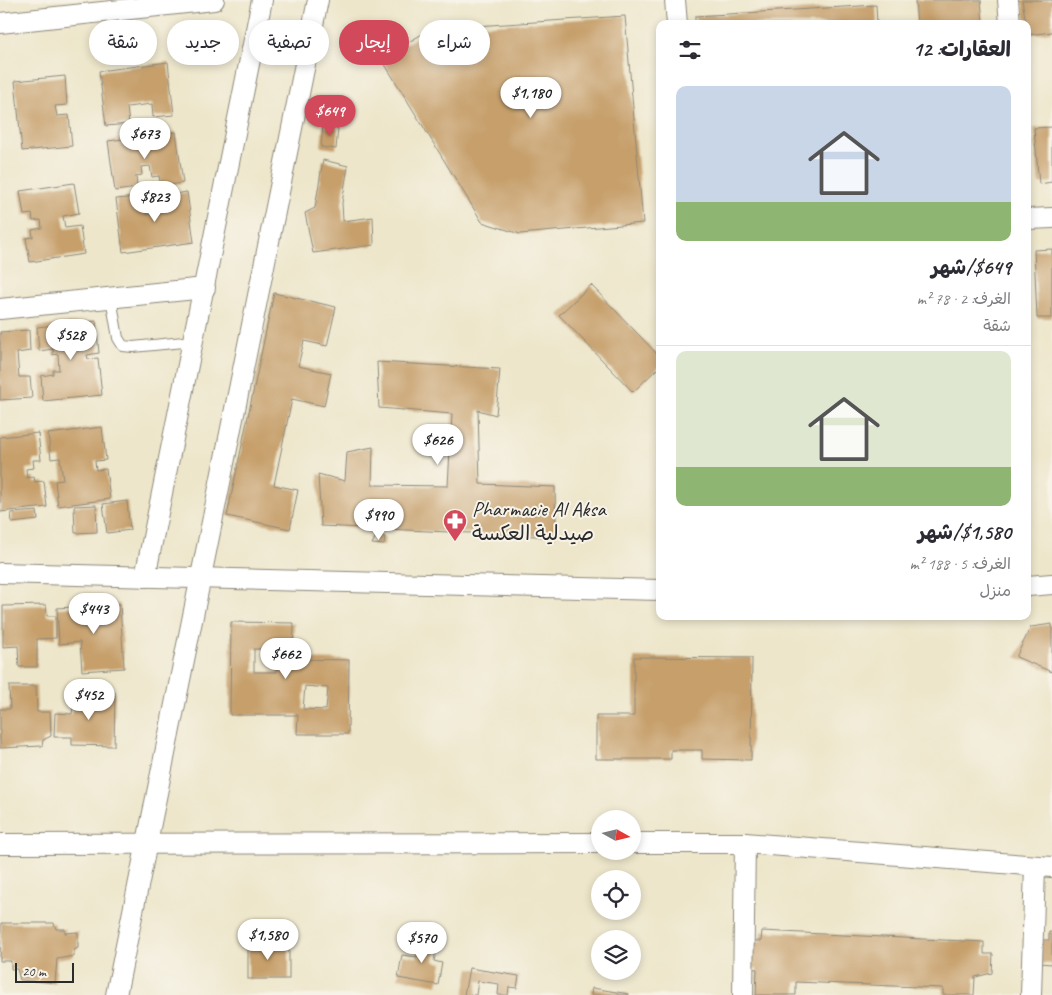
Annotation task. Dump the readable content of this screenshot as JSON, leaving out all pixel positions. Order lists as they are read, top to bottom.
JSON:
{
  "places": {
    "pharmacy": ["Pharmacie Al Aksa صيدلية العكسة"]
  },
  "scale_bar": "20 m",
  "north": "right",
  "page": {
    "chip": [
      "شراء",
      "إيجار",
      "تصفية",
      "جديد",
      "شقة"
    ],
    "heading": "العقارات: 12",
    "price": [
      "$1,180",
      "$649",
      "$673",
      "$823",
      "$528",
      "$626",
      "$990",
      "$443",
      "$662",
      "$452",
      "$1,580",
      "$570"
    ],
    "list": [
      {
        "name": "$649/شهر",
        "note": "الغرف: 2 · 78 m² · شقة"
      },
      {
        "name": "$1,580/شهر",
        "note": "الغرف: 5 · 188 m² · منزل"
      }
    ],
    "scale": "20 m"
  }
}
